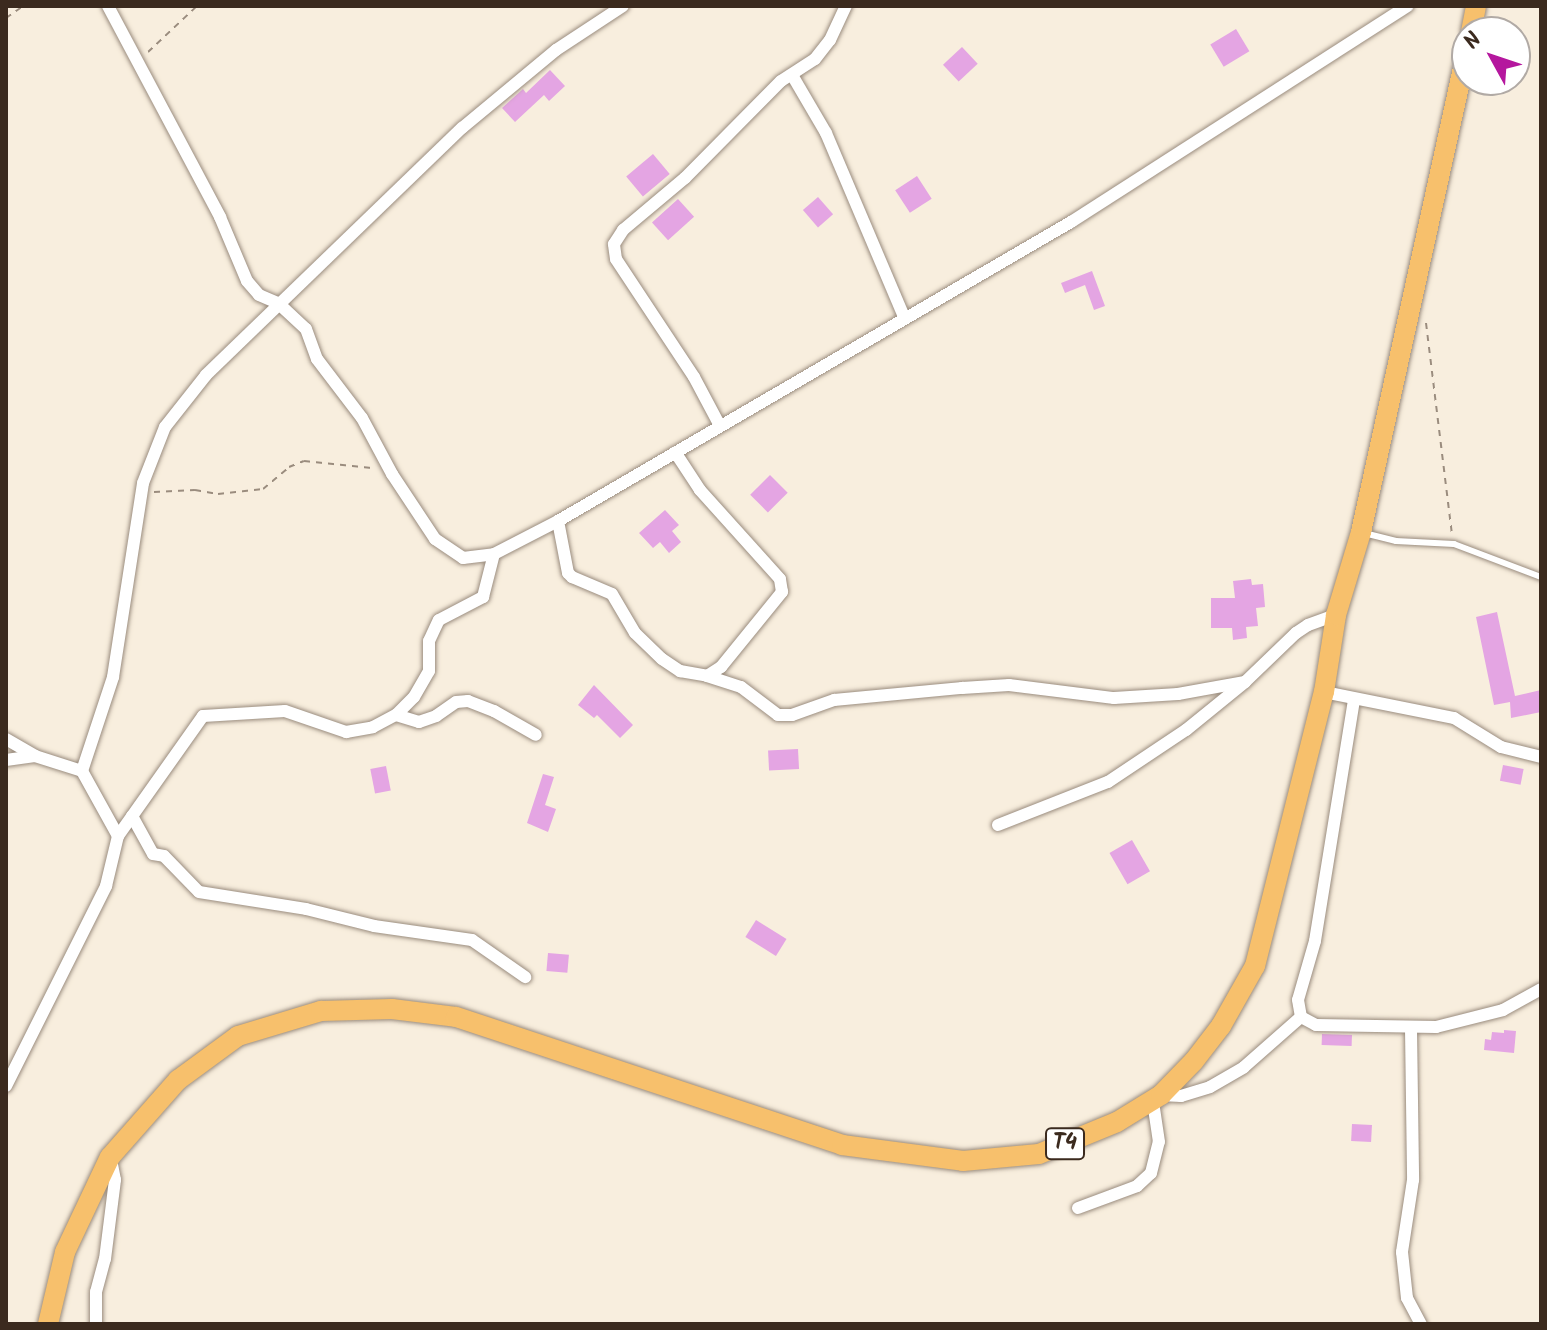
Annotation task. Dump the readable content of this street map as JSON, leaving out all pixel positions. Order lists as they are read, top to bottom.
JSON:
{
  "streets": {
    "highway": ["T4"]
  },
  "north": "top left"
}
